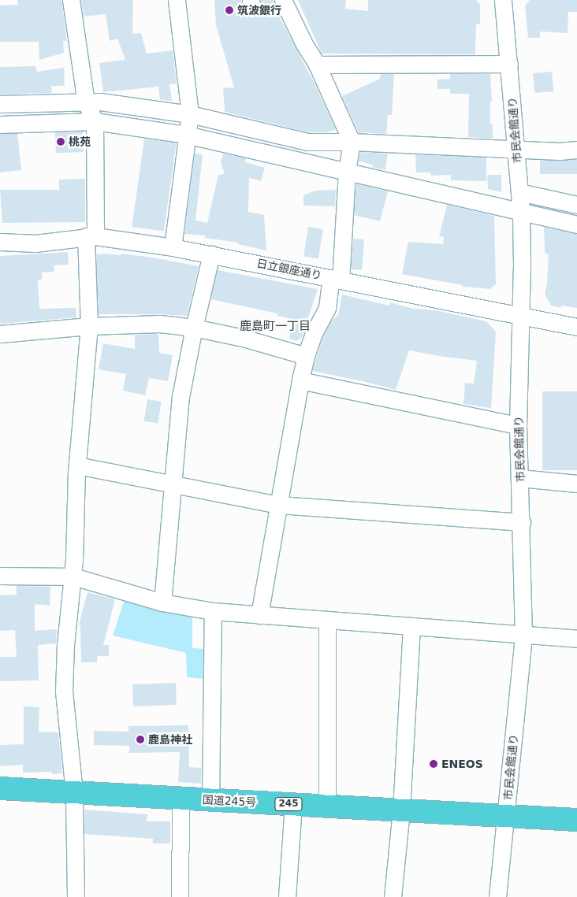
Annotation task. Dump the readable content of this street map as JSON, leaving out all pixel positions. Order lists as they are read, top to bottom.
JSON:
{
  "streets": {
    "highway": ["国道245号", "245"],
    "street": ["市民会館通り", "日立銀座通り"]
  },
  "crossings": [
    ["市民会館通り", "日立銀座通り"],
    ["市民会館通り", "国道245号"]
  ],
  "districts": ["鹿島町一丁目"],
  "places": [
    "筑波銀行",
    "桃苑",
    "鹿島神社",
    "ENEOS"
  ]
}
